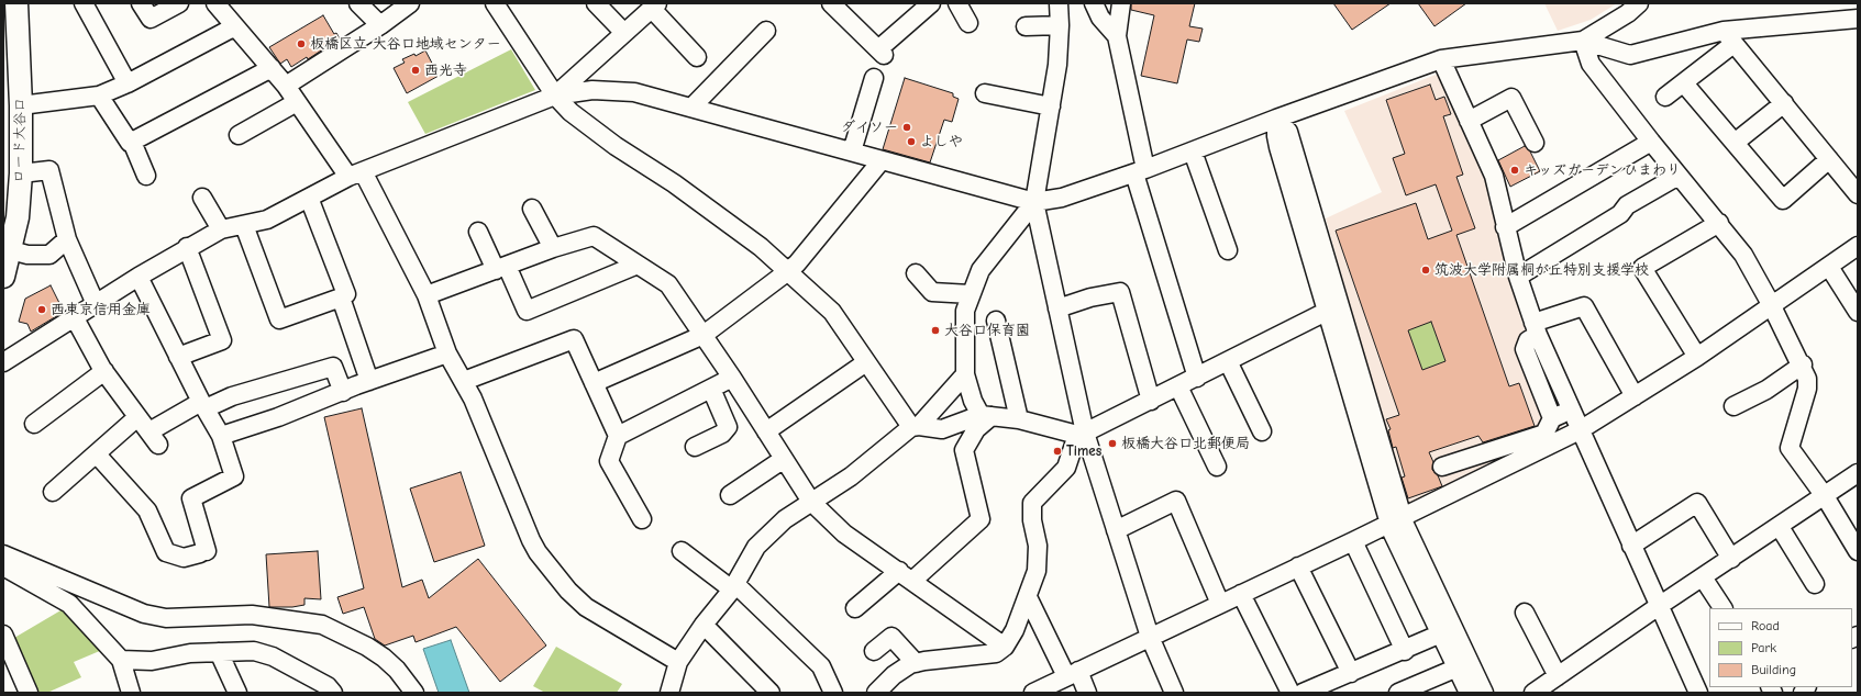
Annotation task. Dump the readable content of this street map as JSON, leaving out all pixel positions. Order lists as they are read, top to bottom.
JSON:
{
  "streets": {
    "main road": ["ロード大谷口"]
  },
  "places": [
    "板橋区立 大谷口地域センター",
    "西光寺",
    "ダイソー",
    "よしや",
    "キッズガーデンひまわり",
    "筑波大学附属桐が丘特別支援学校",
    "西東京信用金庫",
    "大谷口保育園",
    "板橋大谷口北郵便局",
    "Times"
  ],
  "legend": ["Road", "Park", "Building"]
}
